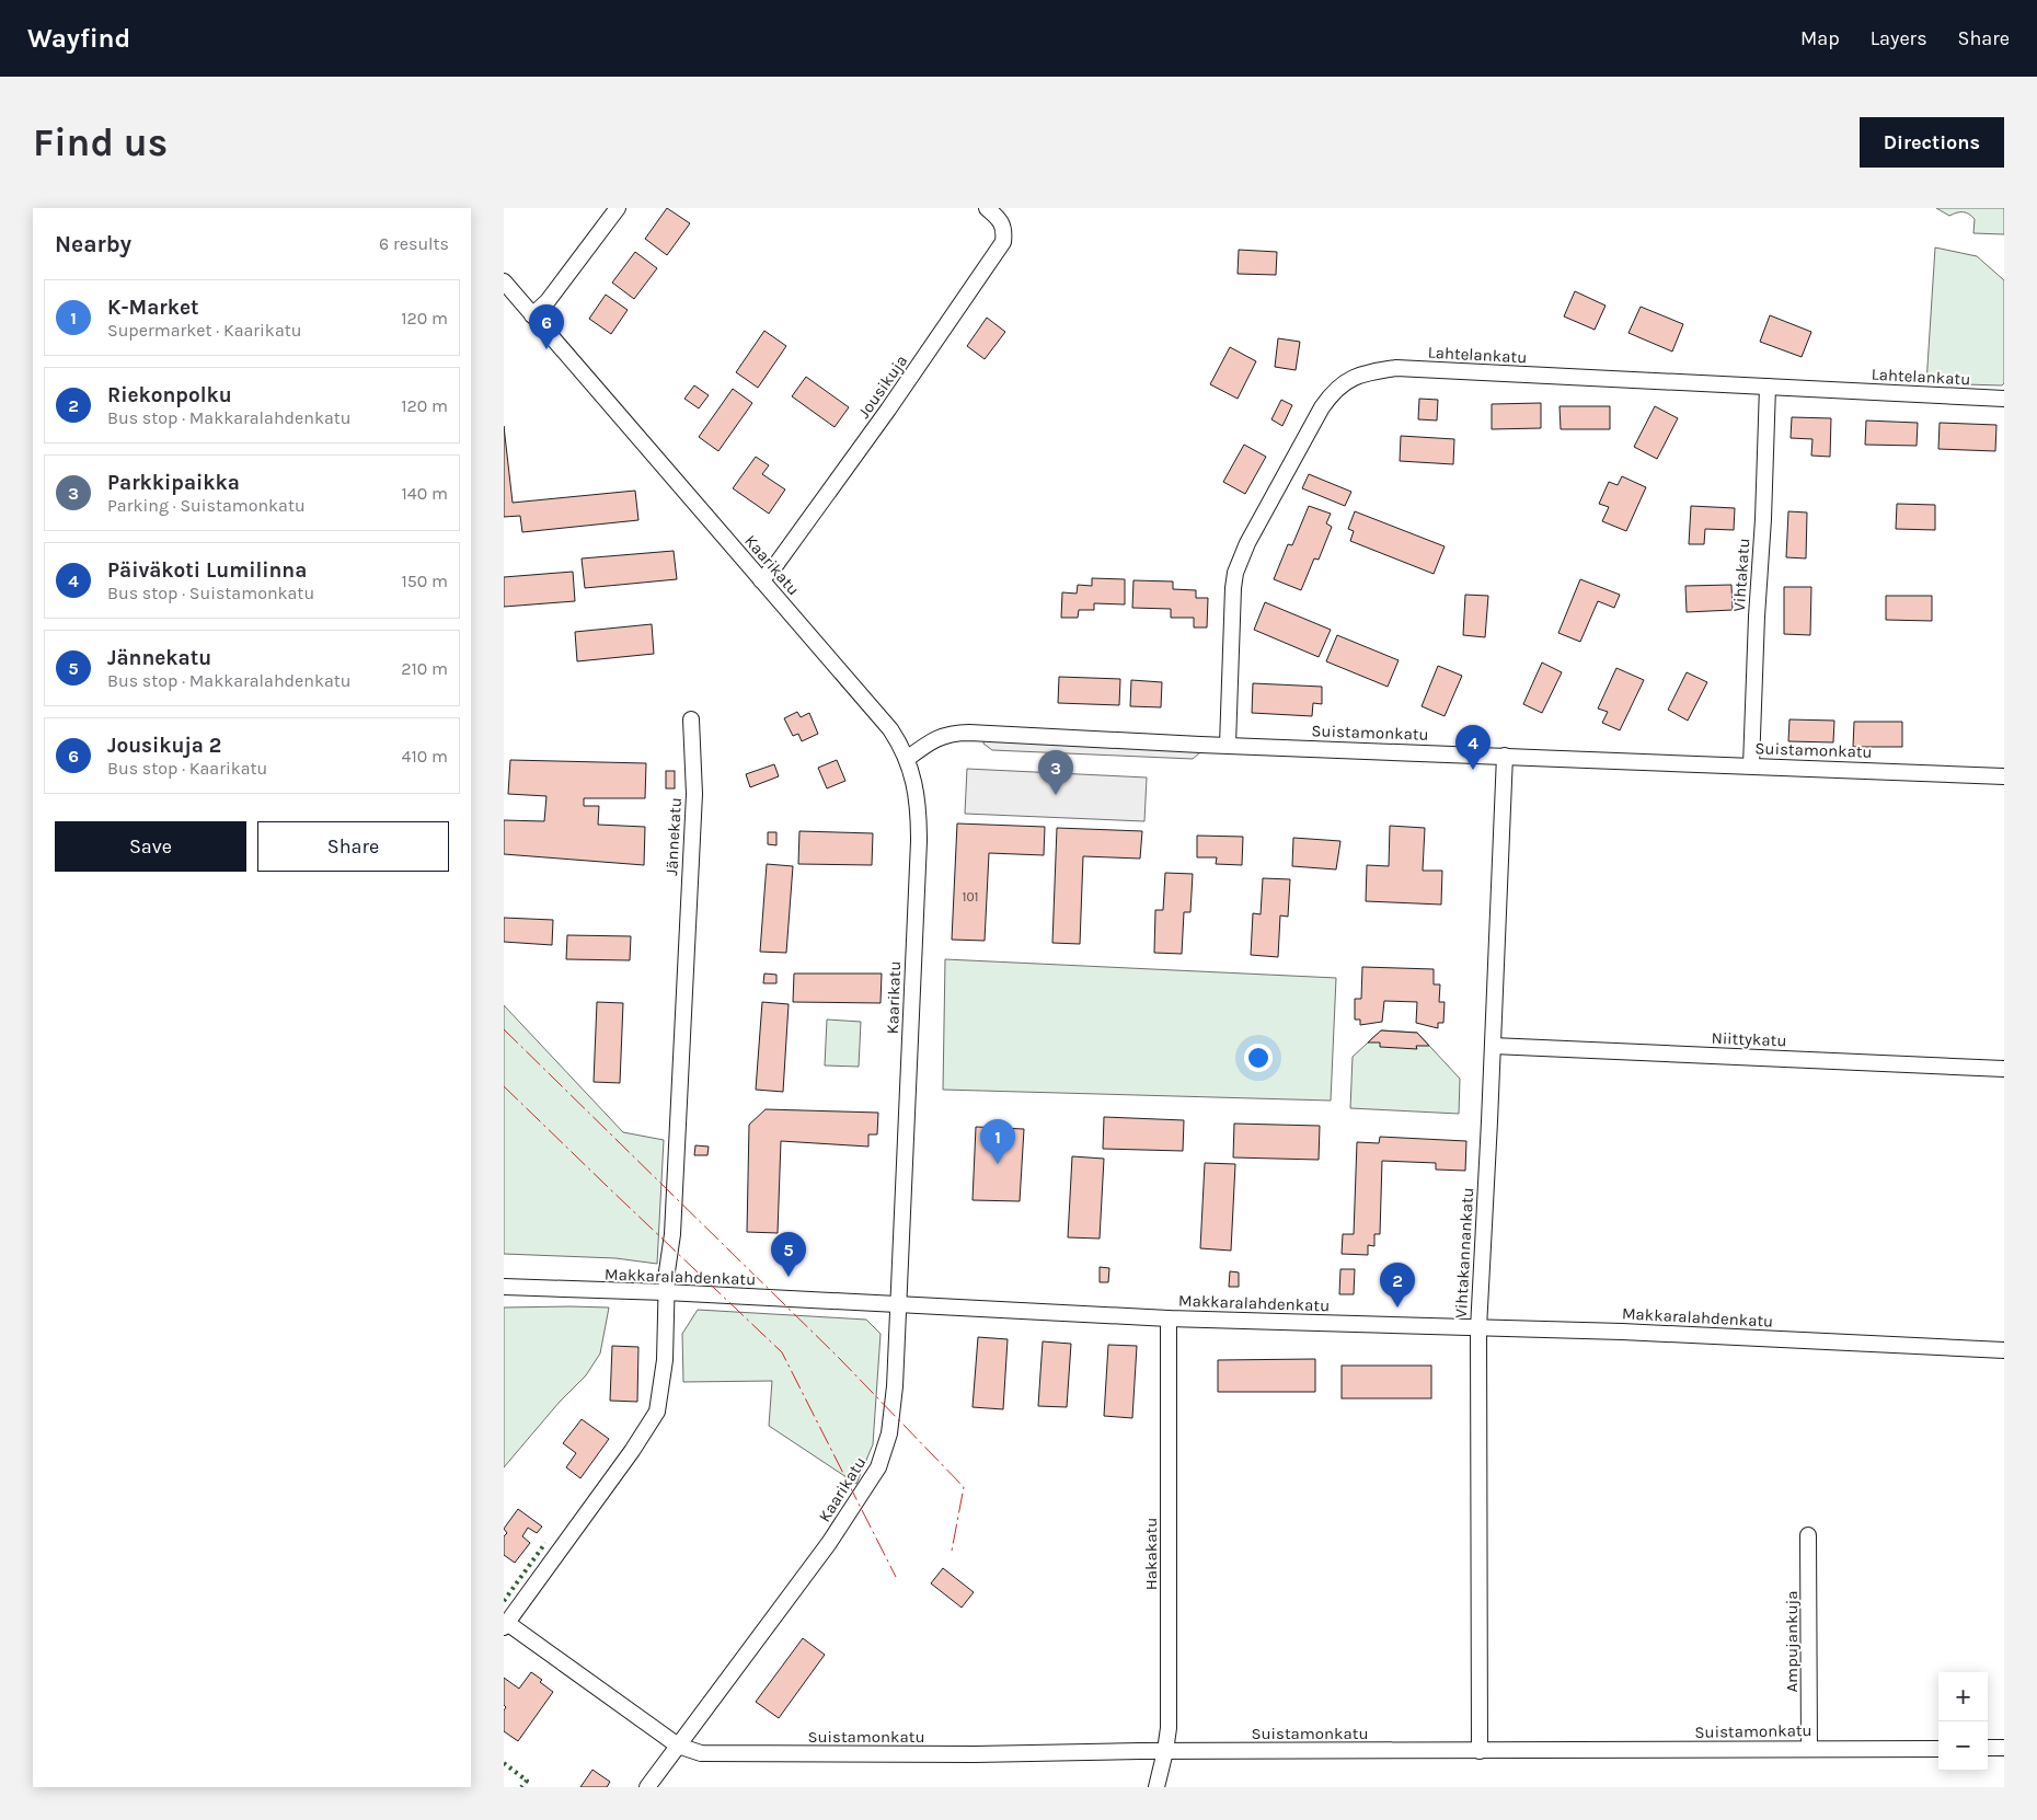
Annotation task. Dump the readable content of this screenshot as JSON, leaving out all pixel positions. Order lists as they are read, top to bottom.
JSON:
{
  "streets": {
    "street": [
      "Lahtelankatu",
      "Jousikuja",
      "Kaarikatu",
      "Vihtakatu",
      "Suistamonkatu",
      "Jännekatu",
      "Niittykatu",
      "Vihtakannankatu",
      "Makkaralahdenkatu",
      "Hakakatu",
      "Ampujankuja"
    ]
  },
  "crossings": [
    ["Lahtelankatu", "Vihtakatu"],
    ["Lahtelankatu", "Suistamonkatu"],
    ["Jousikuja", "Kaarikatu"],
    ["Kaarikatu", "Suistamonkatu"],
    ["Kaarikatu", "Makkaralahdenkatu"],
    ["Vihtakatu", "Suistamonkatu"],
    ["Suistamonkatu", "Jännekatu"],
    ["Suistamonkatu", "Vihtakannankatu"],
    ["Suistamonkatu", "Hakakatu"],
    ["Suistamonkatu", "Ampujankuja"],
    ["Jännekatu", "Makkaralahdenkatu"],
    ["Niittykatu", "Vihtakannankatu"],
    ["Vihtakannankatu", "Makkaralahdenkatu"],
    ["Makkaralahdenkatu", "Hakakatu"]
  ],
  "house_numbers": ["101"],
  "page": {
    "header": "Wayfind",
    "nav": ["Map", "Layers", "Share"],
    "buttons": [
      "Directions",
      ["Save", "Share"]
    ],
    "title": "Find us",
    "heading": ["Nearby", "6 results"],
    "list": [
      {
        "mark": "1",
        "name": "K-Market",
        "note": "Supermarket · Kaarikatu",
        "value": "120 m"
      },
      {
        "mark": "2",
        "name": "Riekonpolku",
        "note": "Bus stop · Makkaralahdenkatu",
        "value": "120 m"
      },
      {
        "mark": "3",
        "name": "Parkkipaikka",
        "note": "Parking · Suistamonkatu",
        "value": "140 m"
      },
      {
        "mark": "4",
        "name": "Päiväkoti Lumilinna",
        "note": "Bus stop · Suistamonkatu",
        "value": "150 m"
      },
      {
        "mark": "5",
        "name": "Jännekatu",
        "note": "Bus stop · Makkaralahdenkatu",
        "value": "210 m"
      },
      {
        "mark": "6",
        "name": "Jousikuja 2",
        "note": "Bus stop · Kaarikatu",
        "value": "410 m"
      }
    ],
    "pins": [
      "6",
      "4",
      "3",
      "1",
      "5",
      "2"
    ],
    "map_buttons": ["+", "−"]
  }
}
